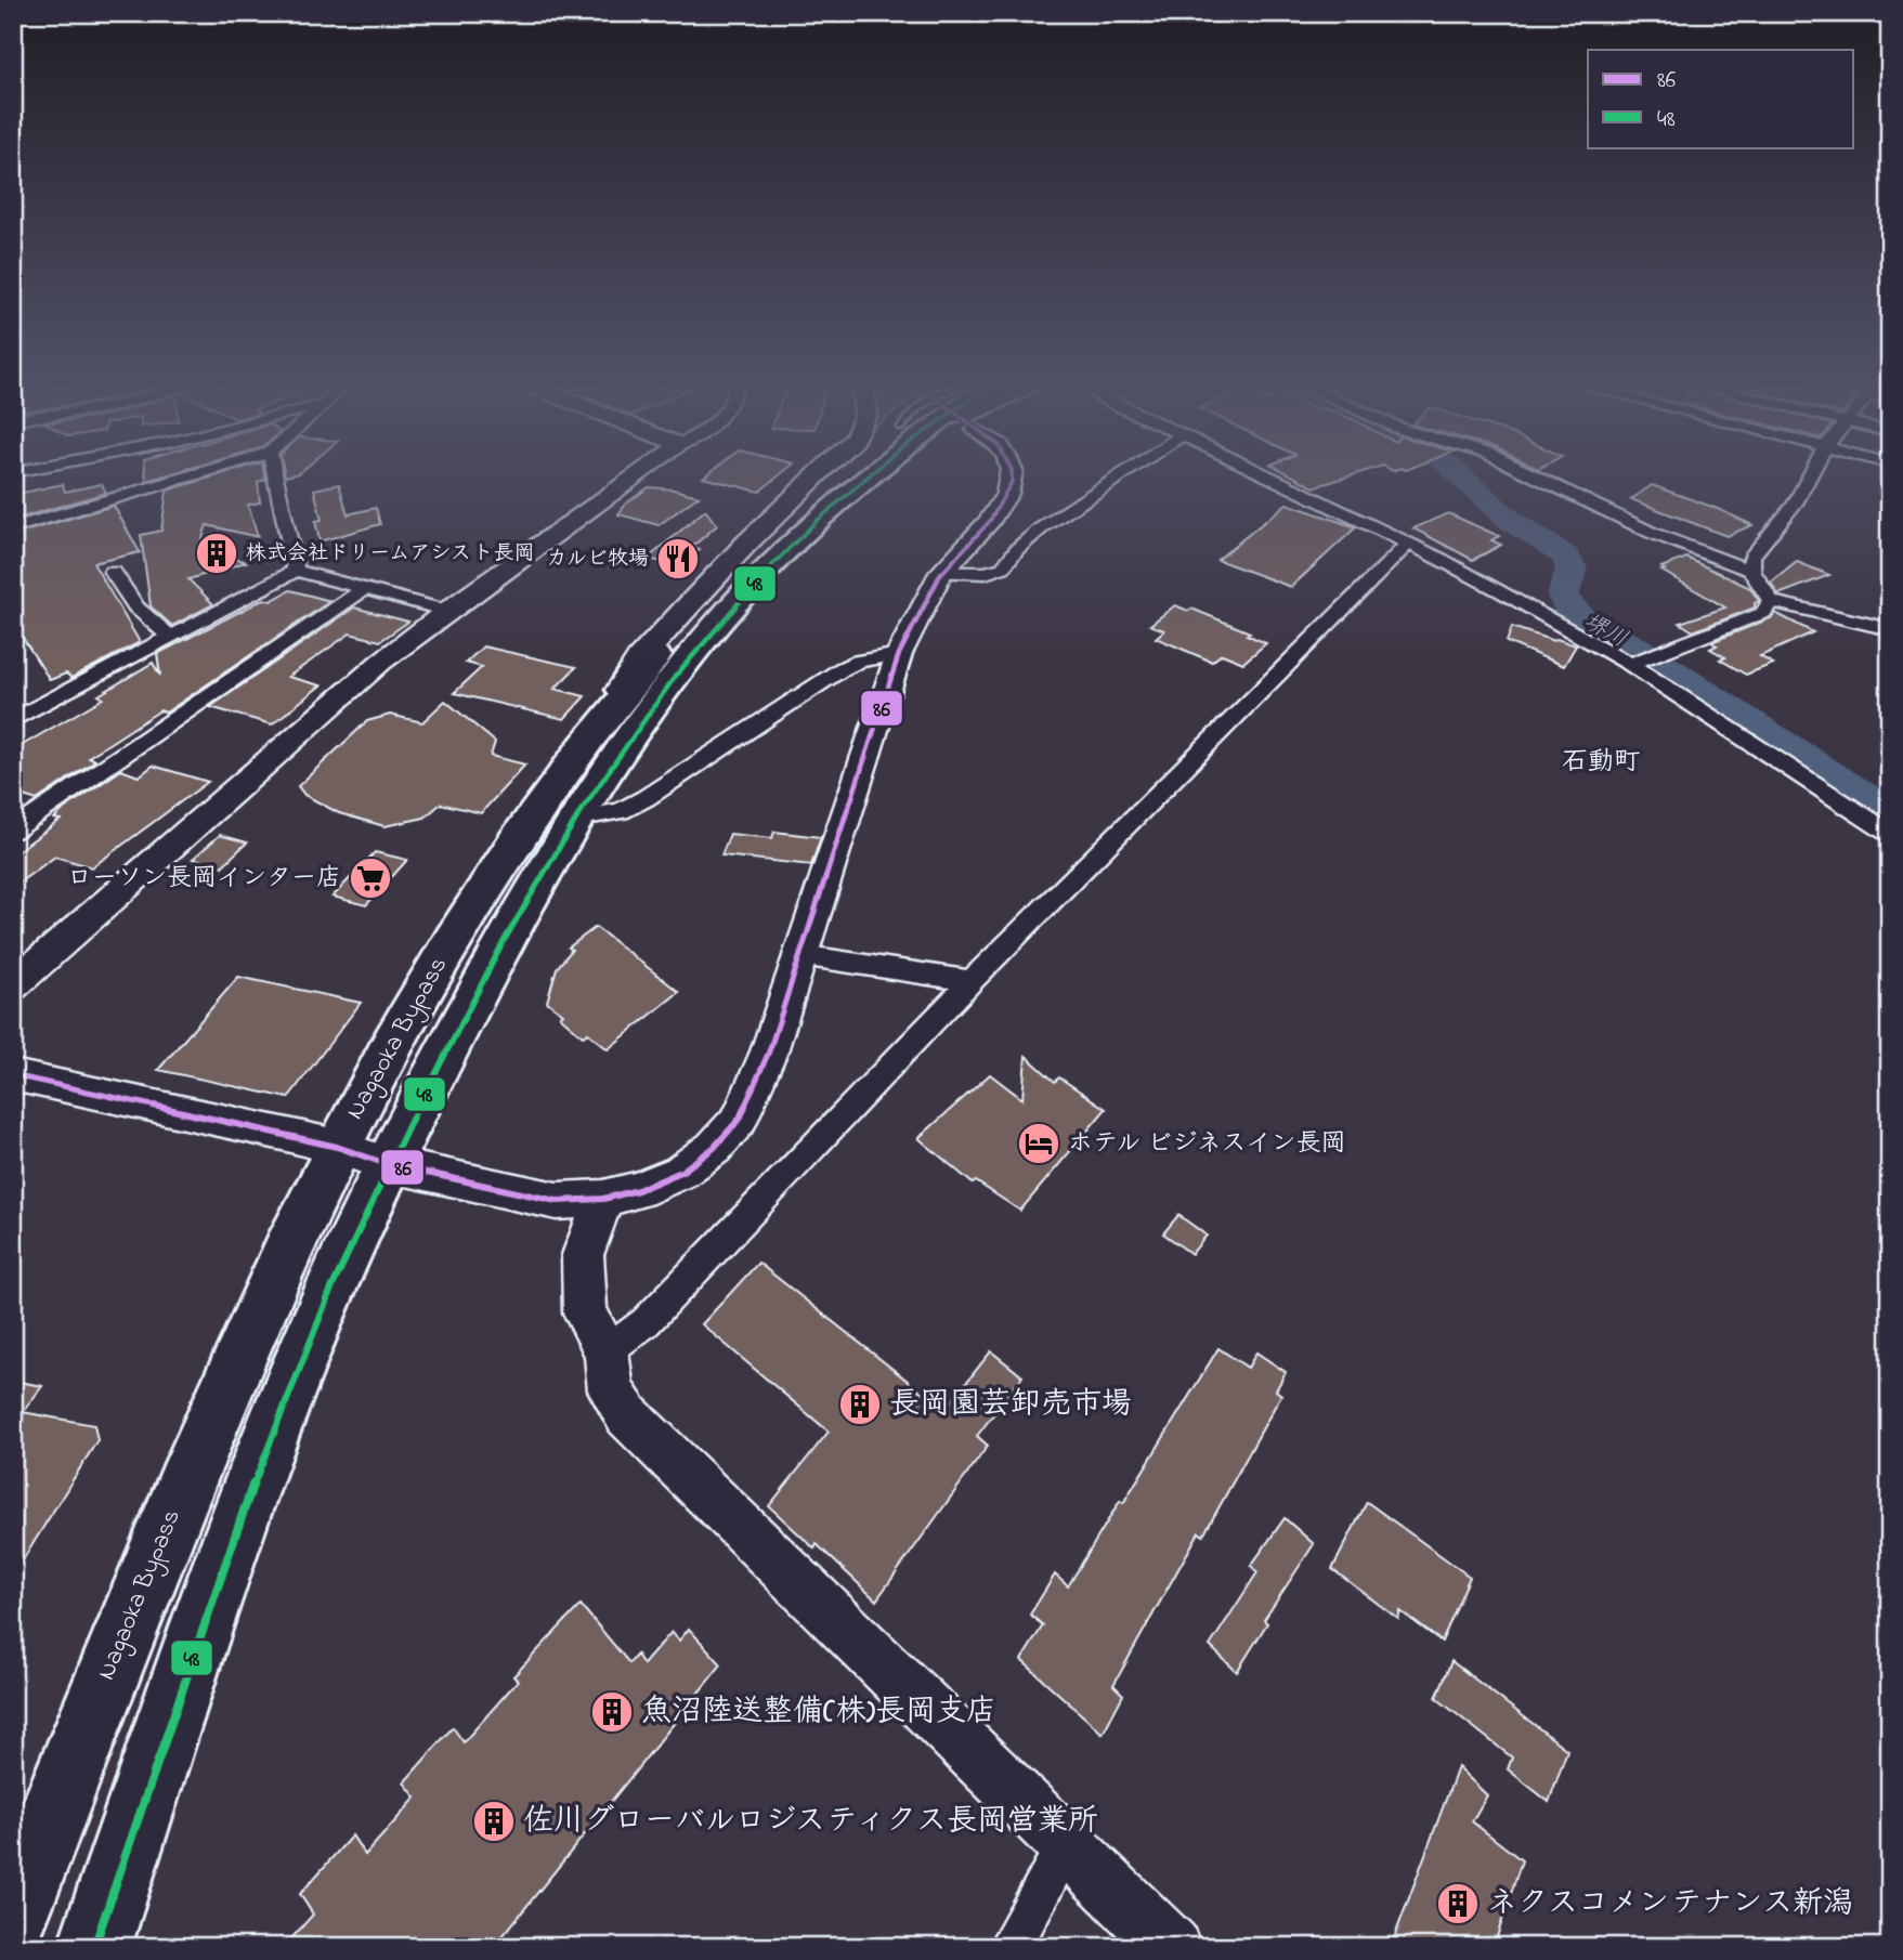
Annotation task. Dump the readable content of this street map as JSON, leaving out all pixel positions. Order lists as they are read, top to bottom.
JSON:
{
  "streets": {
    "highway": ["Nagaoka Bypass"]
  },
  "districts": ["石動町"],
  "water": ["堺川"],
  "places": {
    "building": [
      "株式会社ドリームアシスト長岡",
      "長岡園芸卸売市場",
      "魚沼陸送整備(株)長岡支店",
      "佐川グローバルロジスティクス長岡営業所",
      "ネクスコメンテナンス新潟"
    ],
    "restaurant": ["カルビ牧場"],
    "supermarket": ["ローソン長岡インター店"],
    "hotel": ["ホテル ビジネスイン長岡"]
  },
  "lines": ["transit line 86", "transit line 48"],
  "legend": ["86", "48"]
}
